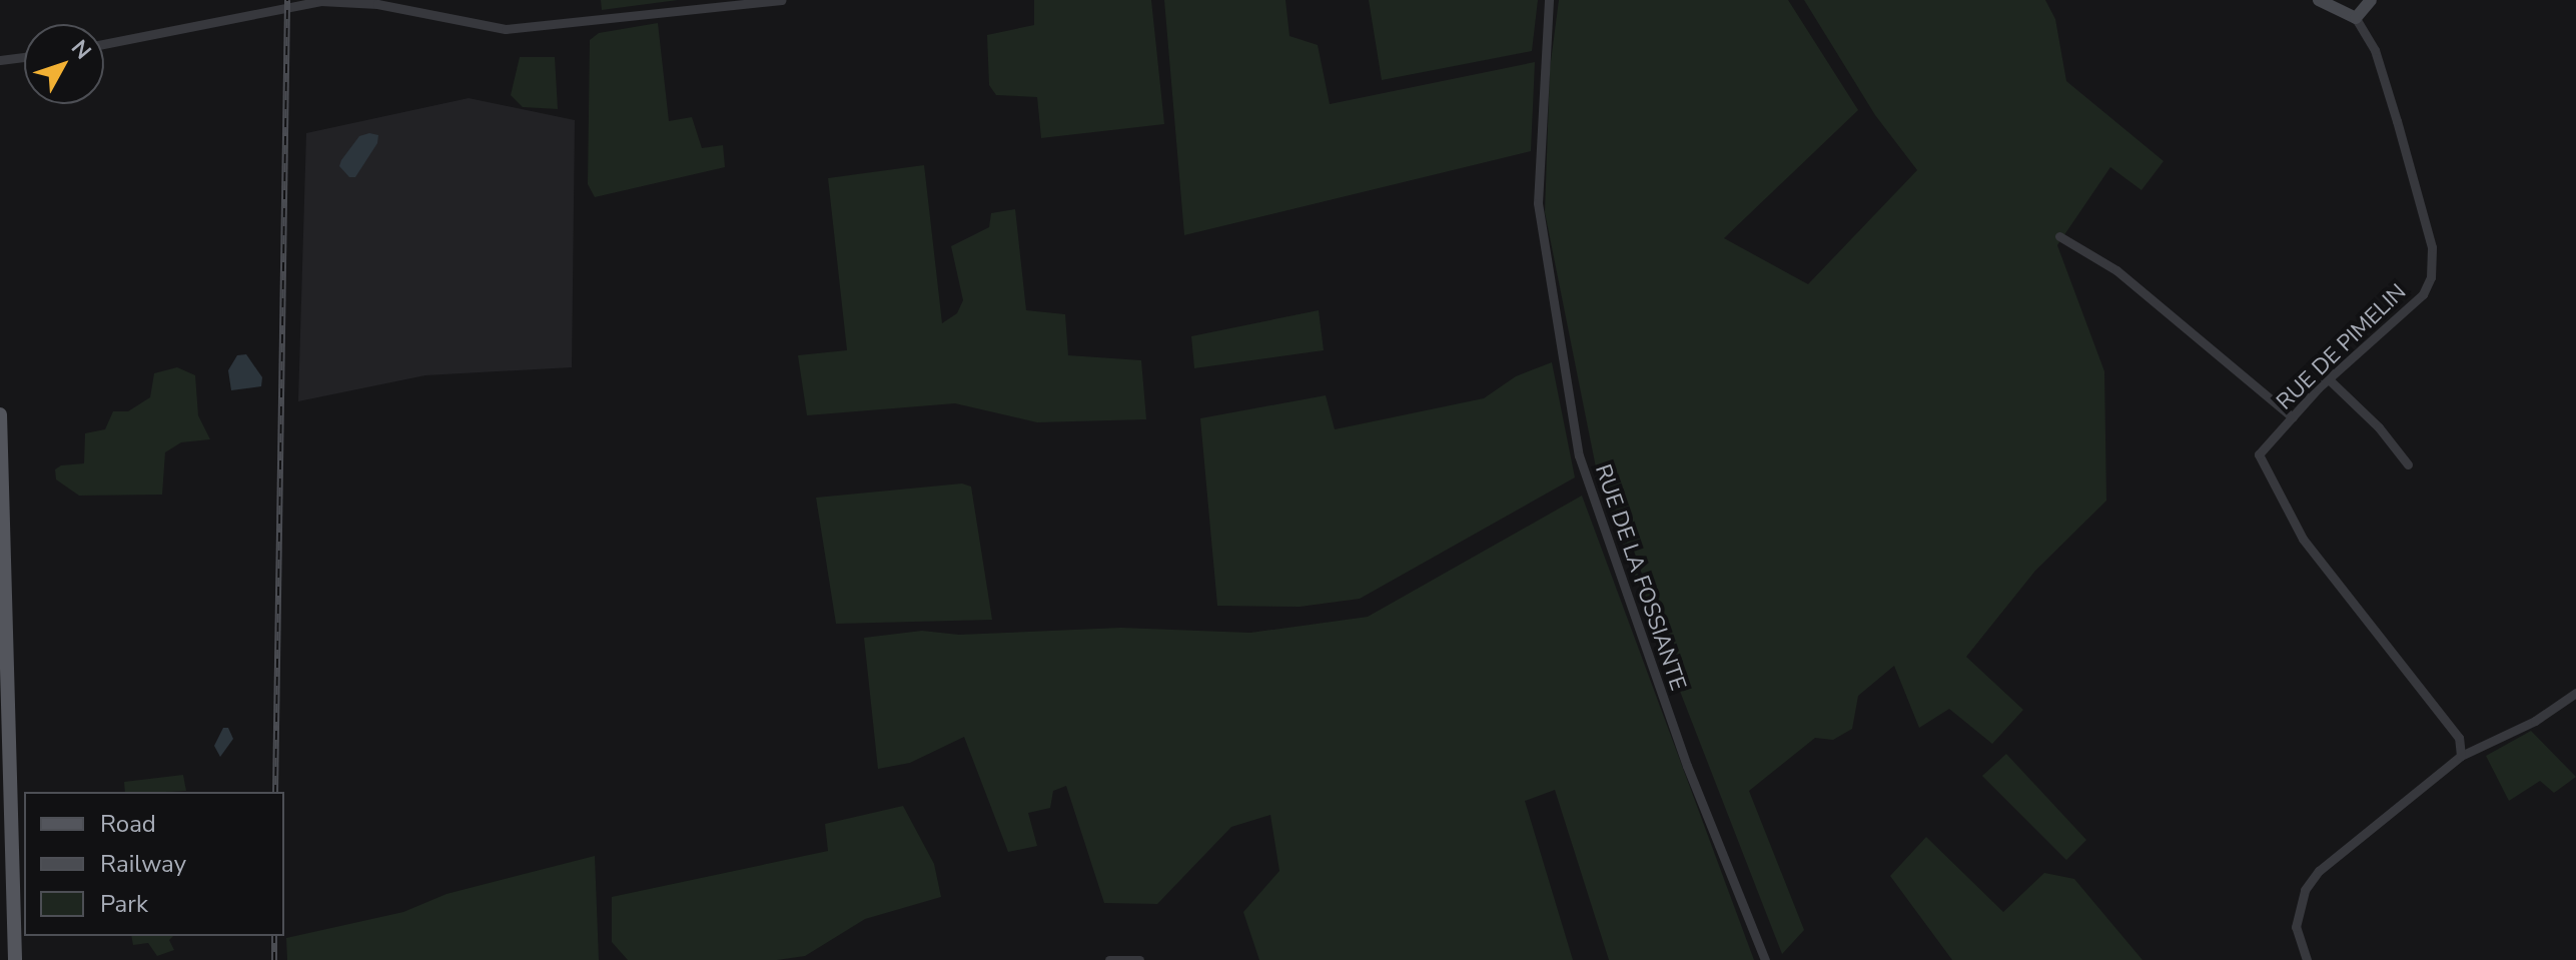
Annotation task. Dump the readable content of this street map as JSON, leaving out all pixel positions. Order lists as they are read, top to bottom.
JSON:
{
  "streets": {
    "street": ["RUE DE PIMELIN", "RUE DE LA FOSSIANTE"]
  },
  "legend": ["Road", "Railway", "Park"],
  "north": "top right"
}
